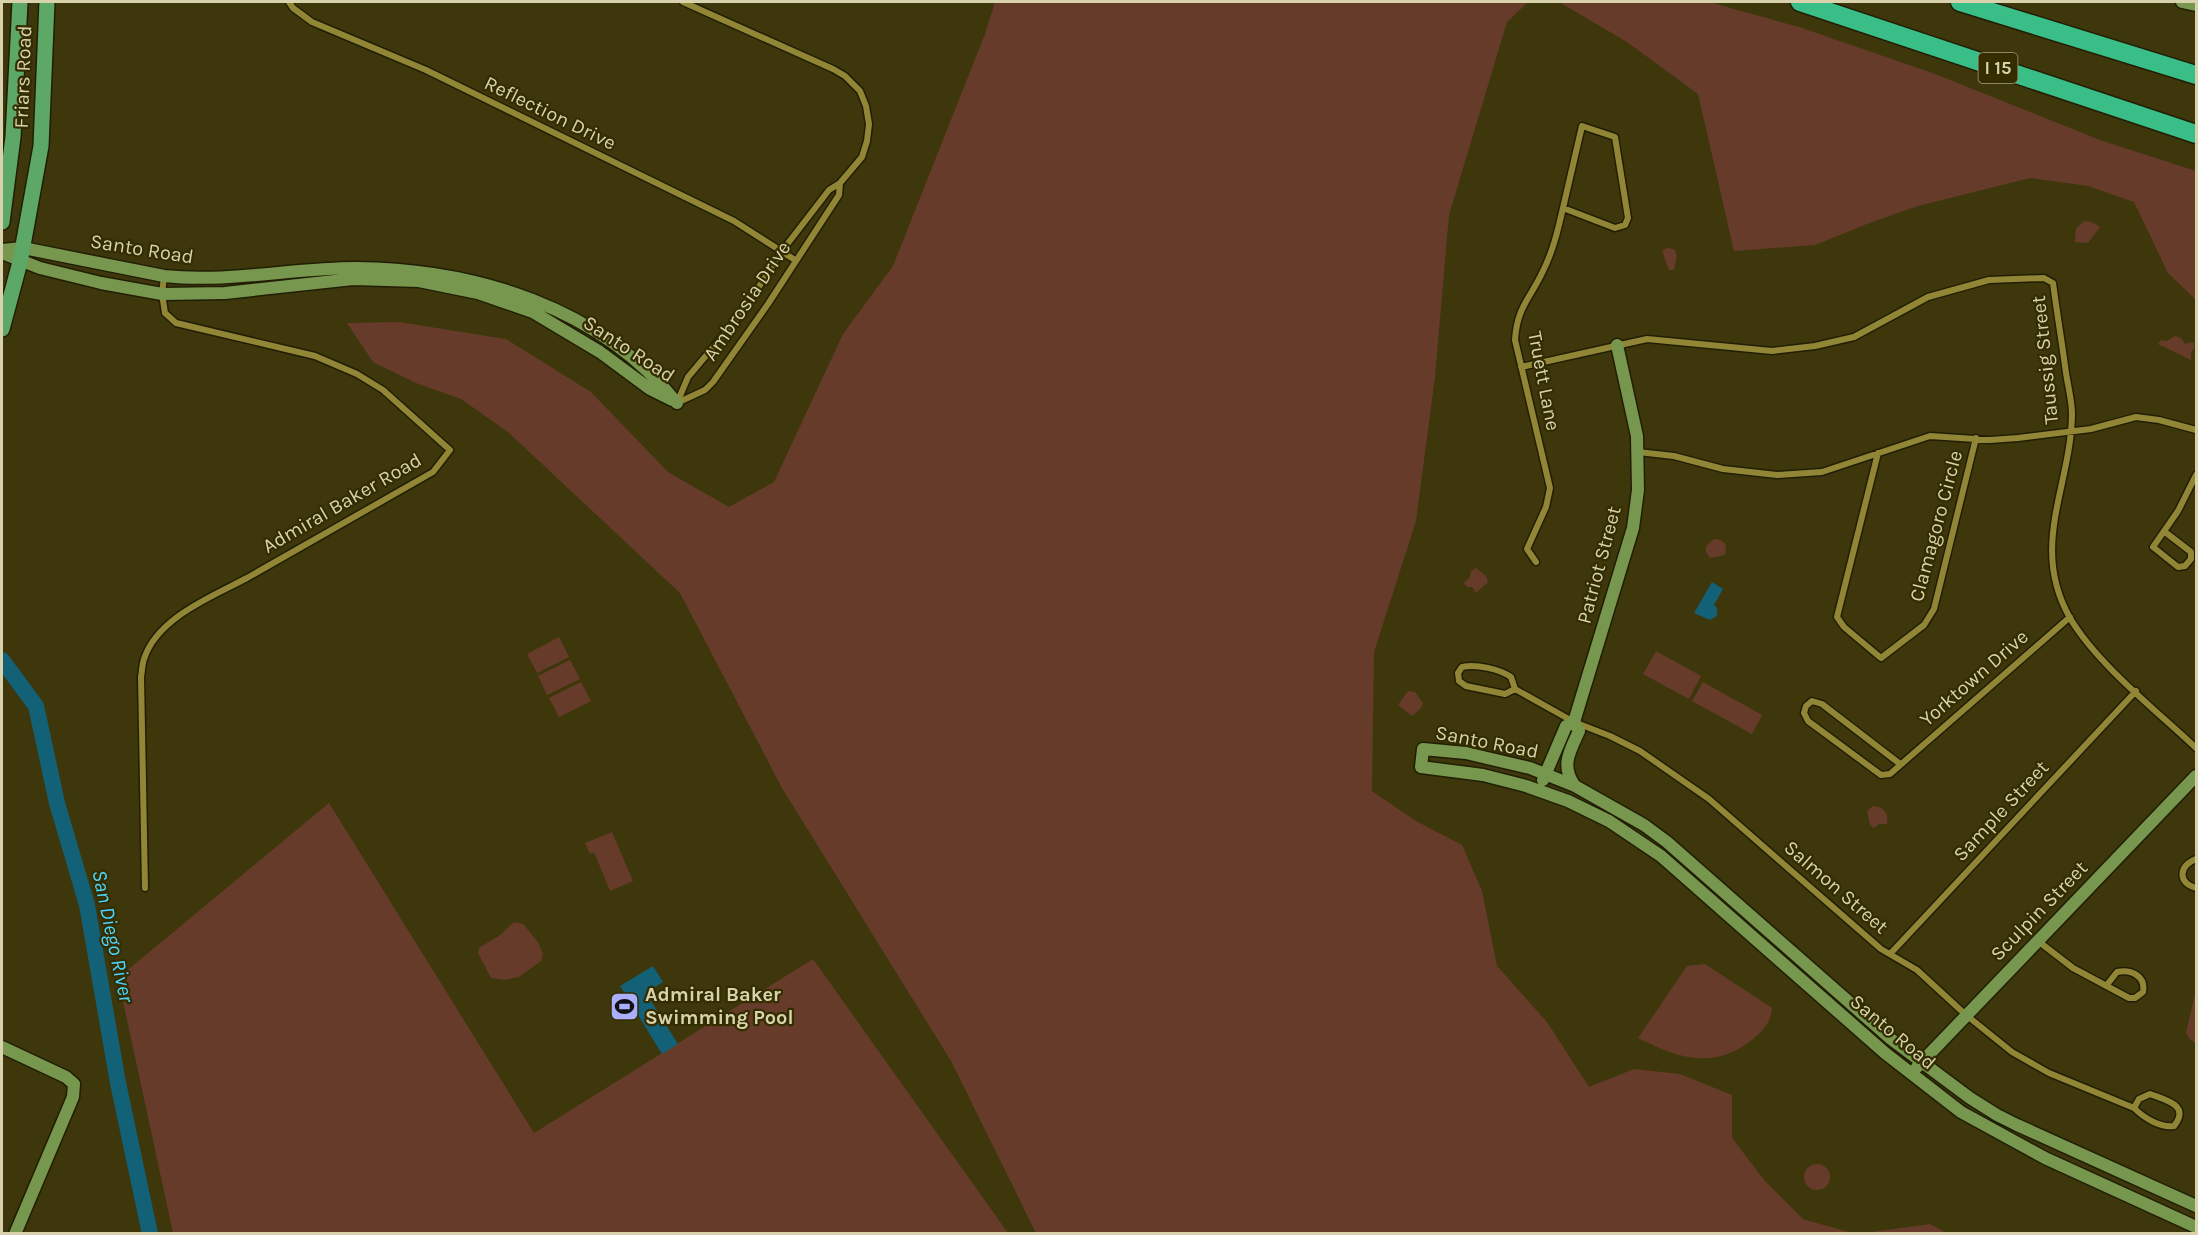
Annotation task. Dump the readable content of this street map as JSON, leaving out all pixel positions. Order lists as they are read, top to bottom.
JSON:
{
  "streets": {
    "highway": ["I 15"],
    "main road": ["Friars Road"],
    "street": [
      "Reflection Drive",
      "Santo Road",
      "Ambrosia Drive",
      "Taussig Street",
      "Truett Lane",
      "Admiral Baker Road",
      "Clamagoro Circle",
      "Patriot Street",
      "Yorktown Drive",
      "Sample Street",
      "Salmon Street",
      "Sculpin Street"
    ]
  },
  "crossings": [
    ["Friars Road", "Santo Road"],
    ["Reflection Drive", "Ambrosia Drive"],
    ["Santo Road", "Ambrosia Drive"],
    ["Santo Road", "Admiral Baker Road"],
    ["Santo Road", "Patriot Street"],
    ["Santo Road", "Sculpin Street"],
    ["Taussig Street", "Truett Lane"],
    ["Taussig Street", "Patriot Street"],
    ["Taussig Street", "Yorktown Drive"],
    ["Taussig Street", "Sample Street"],
    ["Patriot Street", "Salmon Street"],
    ["Sample Street", "Salmon Street"],
    ["Salmon Street", "Sculpin Street"]
  ],
  "water": ["San Diego River"],
  "places": {
    "sports": ["Admiral Baker Swimming Pool"]
  }
}
